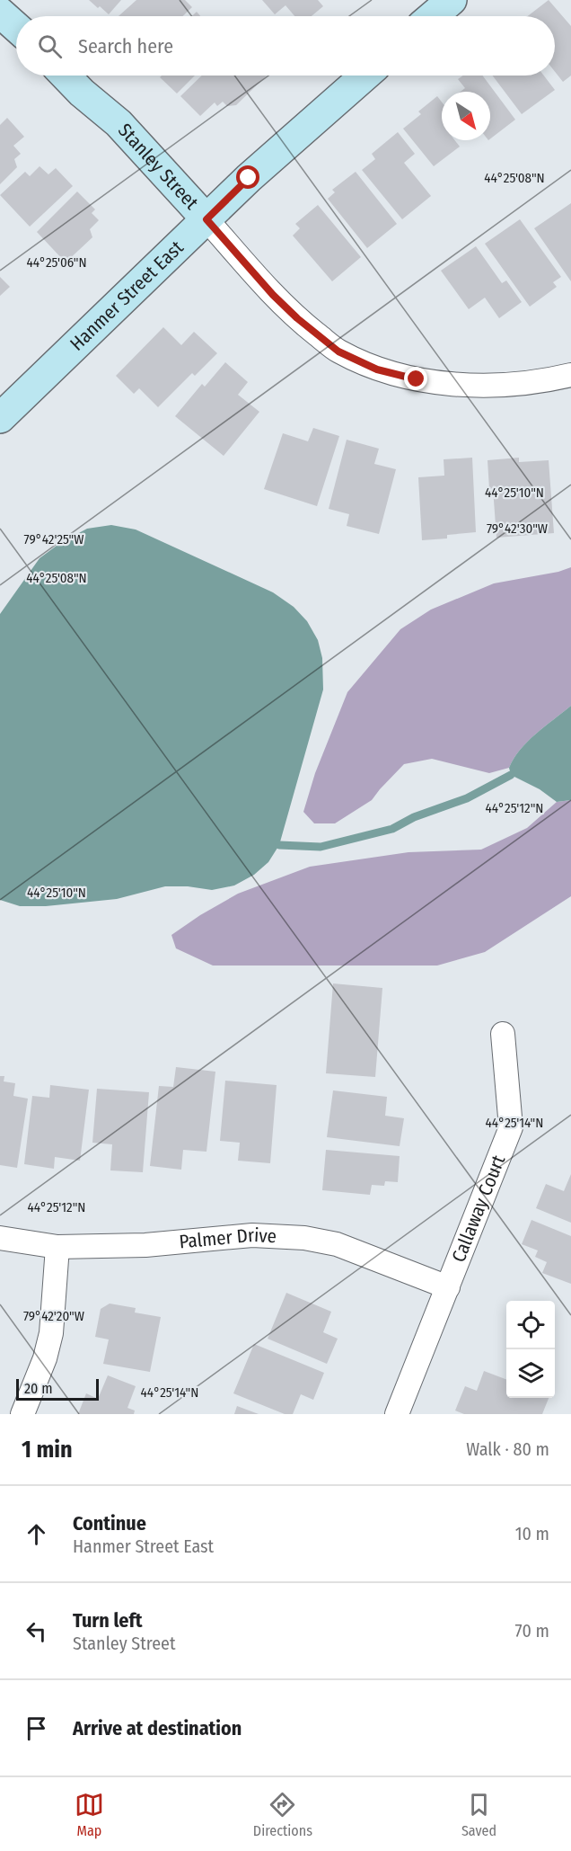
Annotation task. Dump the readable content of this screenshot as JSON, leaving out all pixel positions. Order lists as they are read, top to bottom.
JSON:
{
  "streets": {
    "street": [
      "Stanley Street",
      "Hanmer Street East",
      "Callaway Court",
      "Palmer Drive"
    ]
  },
  "crossings": [
    ["Stanley Street", "Hanmer Street East"],
    ["Callaway Court", "Palmer Drive"]
  ],
  "scale_bar": "20 m",
  "north": "bottom right",
  "page": {
    "search": "Search here",
    "scale": "20 m",
    "heading": ["1 min", "Walk · 80 m"],
    "list": [
      ["Continue", "Hanmer Street East", "10 m"],
      ["Turn left", "Stanley Street", "70 m"],
      "Arrive at destination"
    ],
    "nav": ["Map", "Directions", "Saved"]
  },
  "coordinates": [
    "44°25'08\"N",
    "44°25'06\"N",
    "44°25'10\"N",
    "79°42'30\"W",
    "79°42'25\"W",
    "44°25'12\"N",
    "44°25'14\"N",
    "79°42'20\"W"
  ]
}
